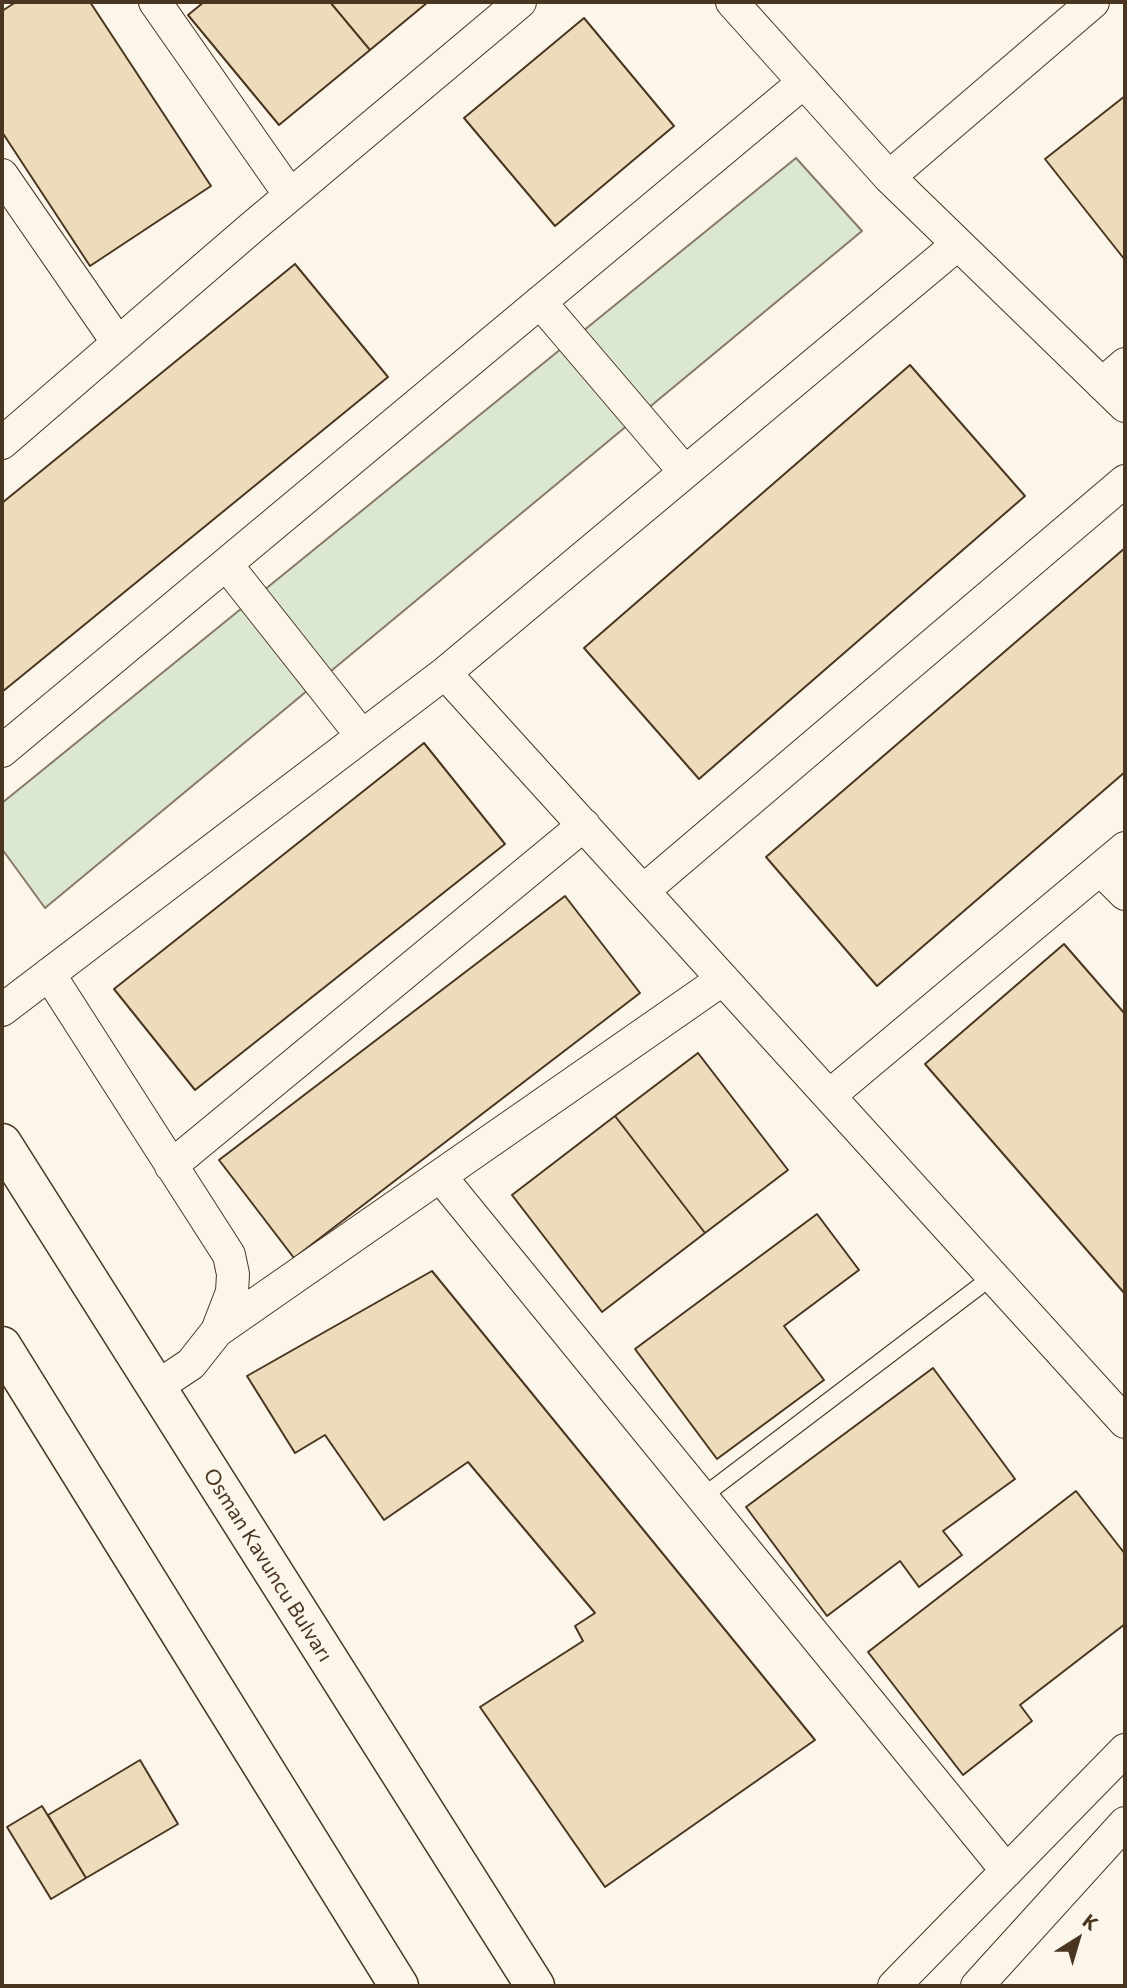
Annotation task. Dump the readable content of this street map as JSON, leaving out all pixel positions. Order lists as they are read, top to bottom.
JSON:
{
  "streets": {
    "highway": ["Osman Kavuncu Bulvarı"]
  },
  "north": "top right"
}
